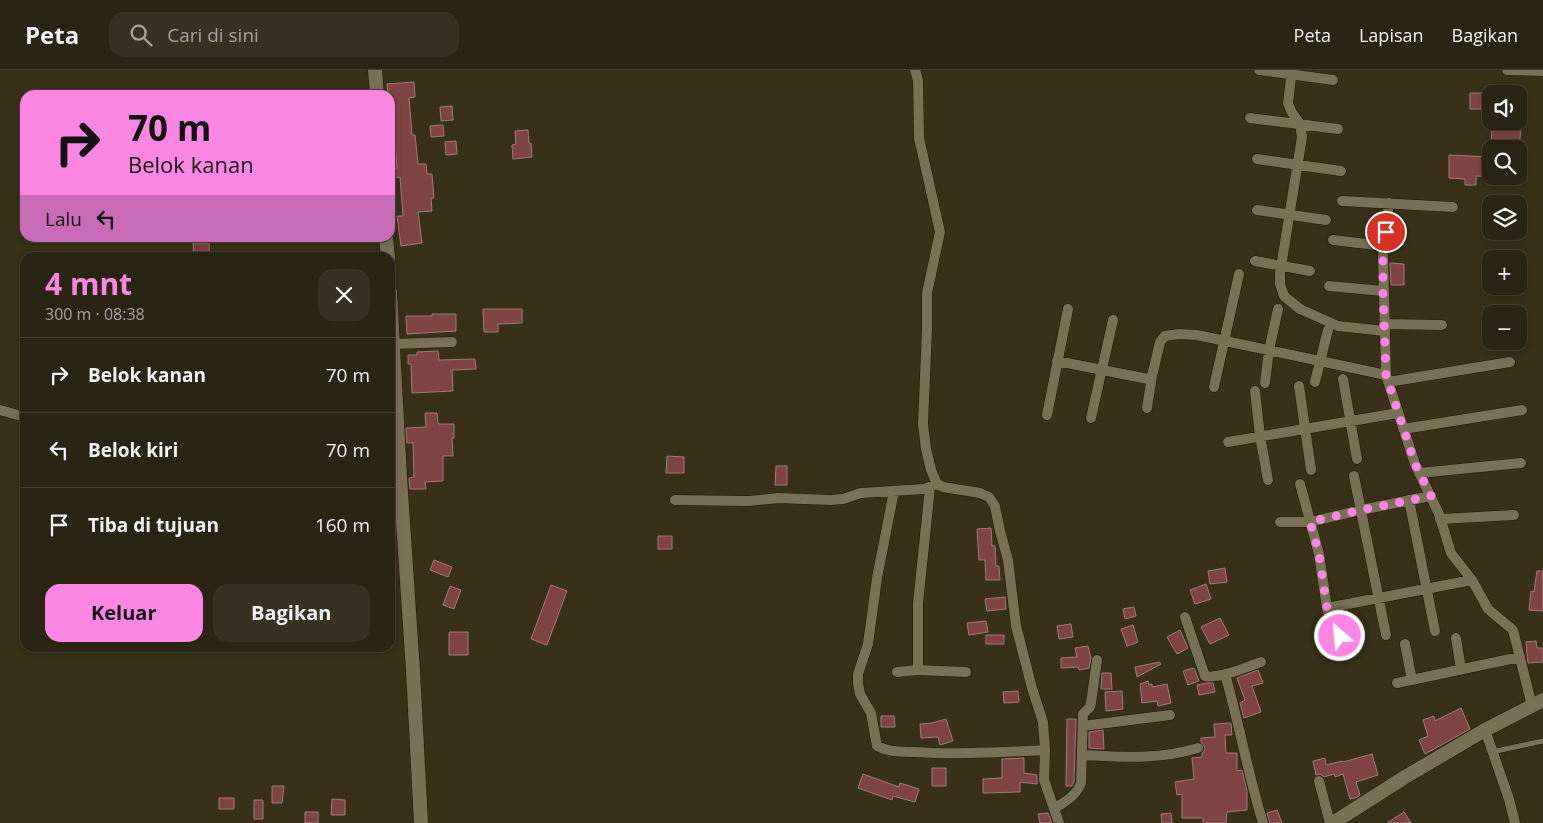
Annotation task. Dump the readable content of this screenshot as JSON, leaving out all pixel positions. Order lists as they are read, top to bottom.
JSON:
{
  "page": {
    "header": "Peta",
    "search": "Cari di sini",
    "nav": ["Peta", "Lapisan", "Bagikan"],
    "map_buttons": ["+", "−"],
    "turn": ["70 m", "Belok kanan"],
    "then": "Lalu",
    "heading": ["4 mnt", "300 m · 08:38"],
    "list": [
      {
        "name": "Belok kanan",
        "value": "70 m"
      },
      {
        "name": "Belok kiri",
        "value": "70 m"
      },
      {
        "name": "Tiba di tujuan",
        "value": "160 m"
      }
    ],
    "buttons": ["Keluar", "Bagikan"]
  }
}
